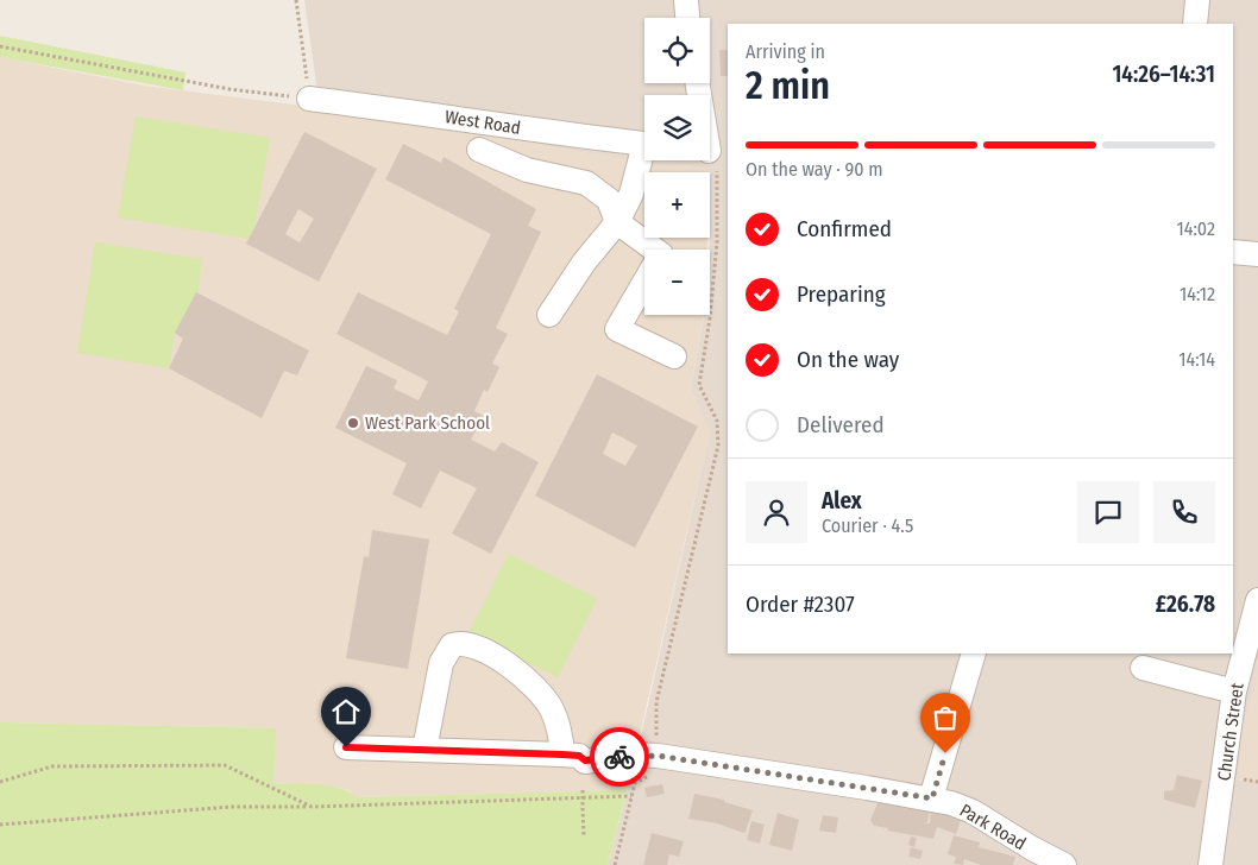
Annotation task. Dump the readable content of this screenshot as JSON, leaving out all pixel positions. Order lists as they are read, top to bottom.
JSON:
{
  "streets": {
    "street": ["West Road", "Church Street", "Park Road"]
  },
  "places": ["West Park School"],
  "page": {
    "map_buttons": ["+", "−"],
    "heading": ["2 min", "Arriving in", "14:26–14:31"],
    "panel": [
      "Alex",
      "Courier · 4.5",
      "Order #2307",
      "£26.78"
    ],
    "bar": "On the way · 90 m",
    "list": [
      ["Confirmed", "14:02"],
      ["Preparing", "14:12"],
      ["On the way", "14:14"],
      "Delivered"
    ]
  }
}
